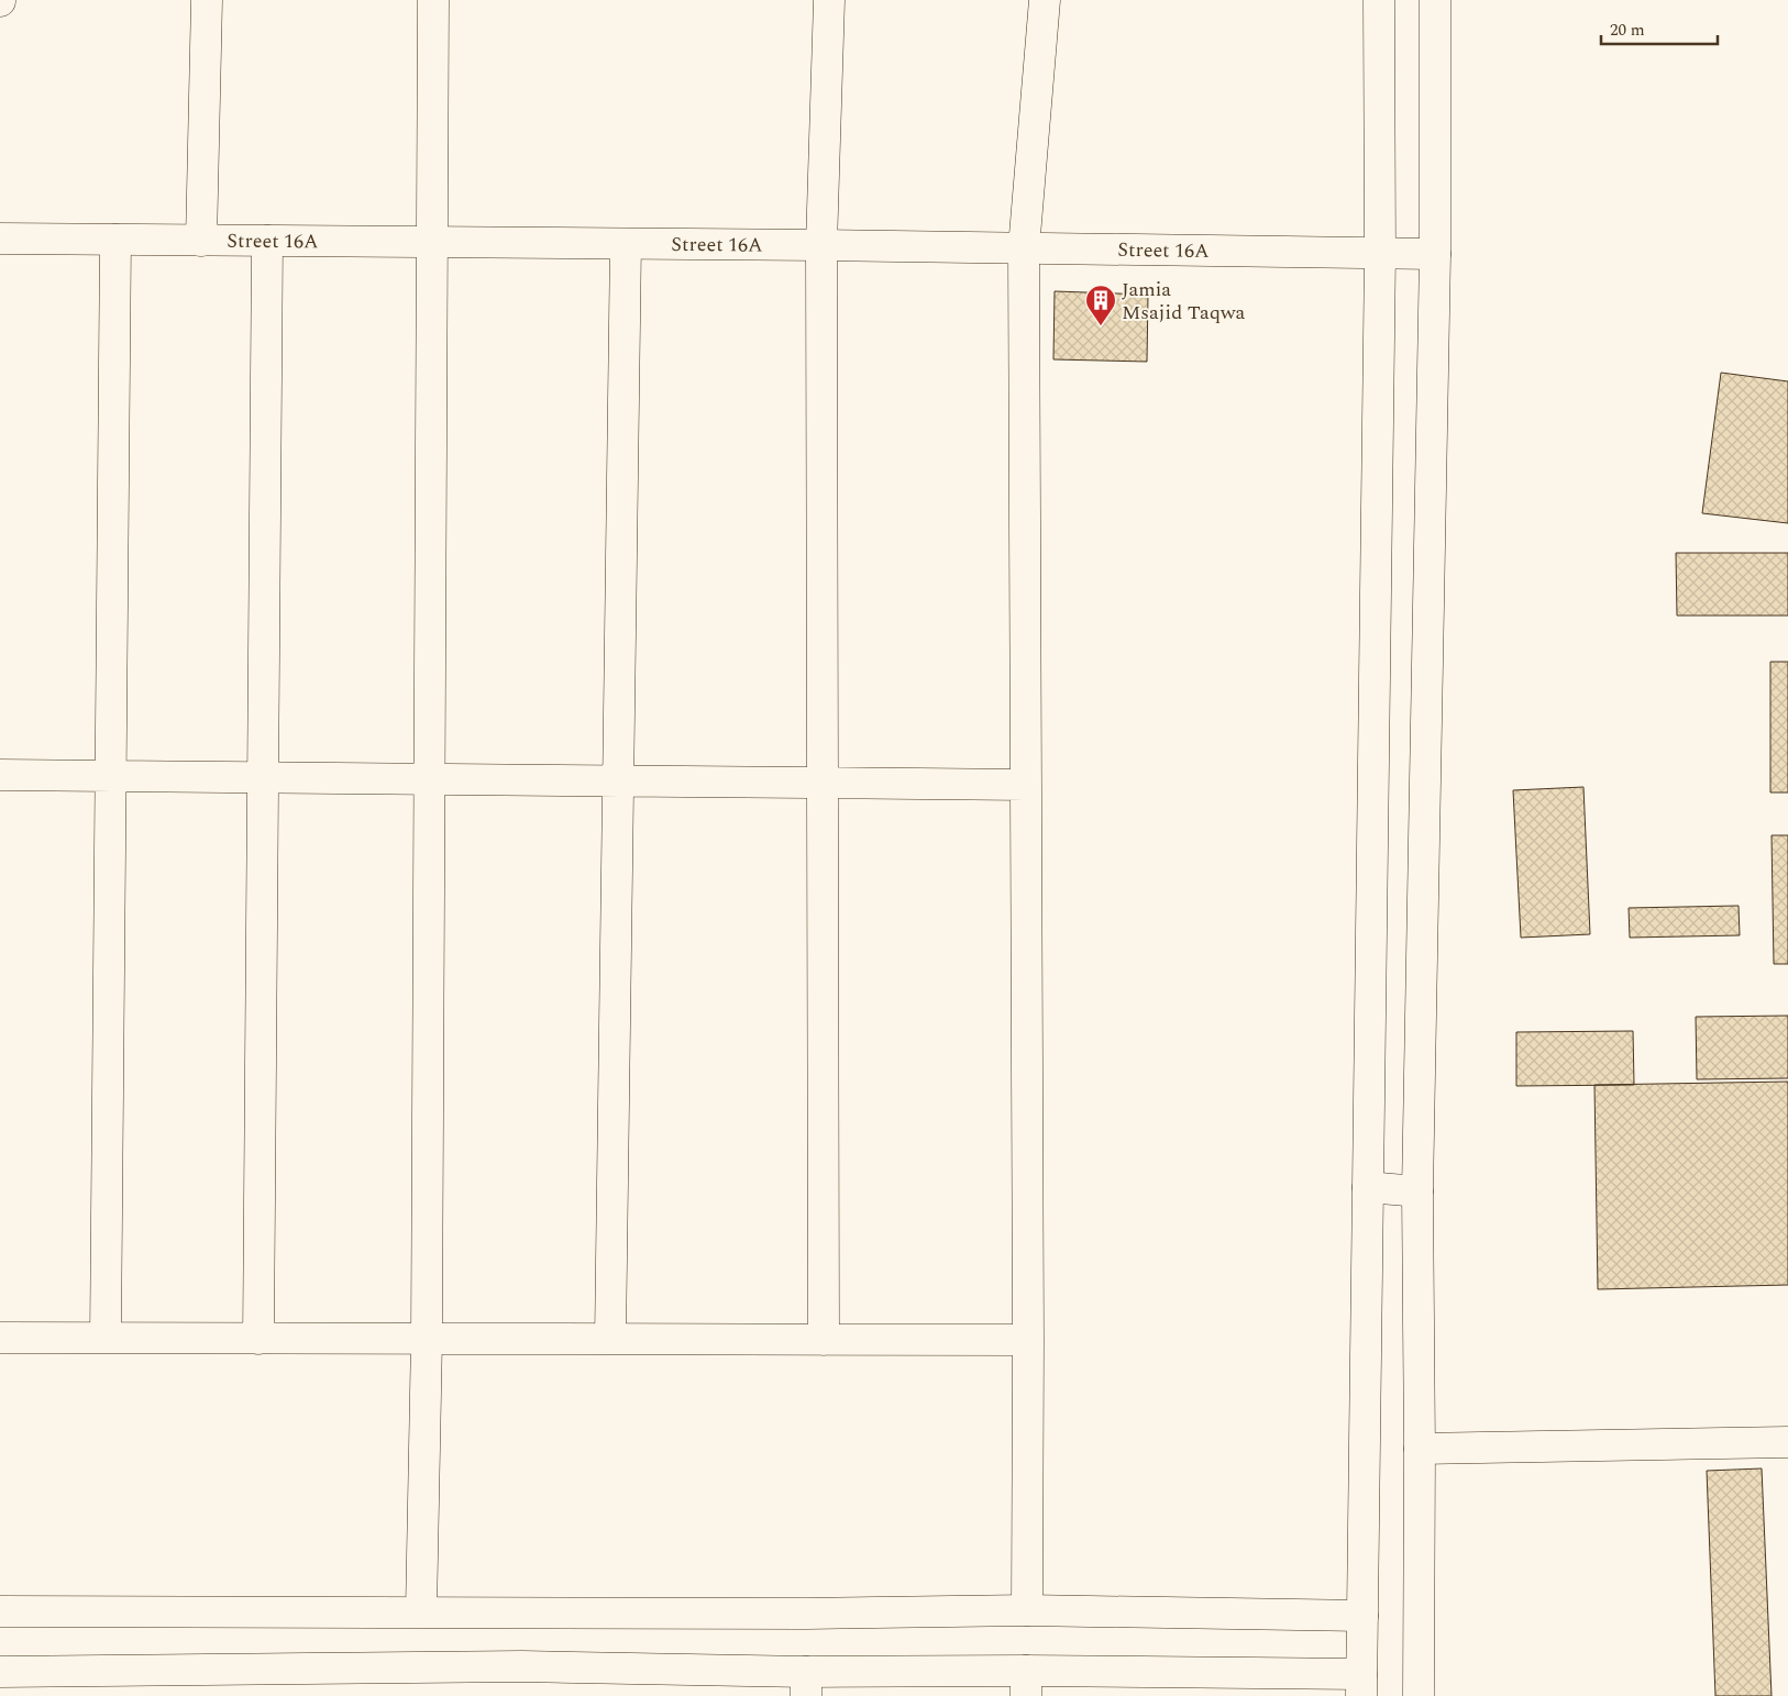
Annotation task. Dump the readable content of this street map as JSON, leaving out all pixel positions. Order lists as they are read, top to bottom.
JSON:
{
  "streets": {
    "street": ["Street 16A"]
  },
  "places": {
    "building": ["Jamia Msajid Taqwa"]
  },
  "scale_bar": "20 m"
}
